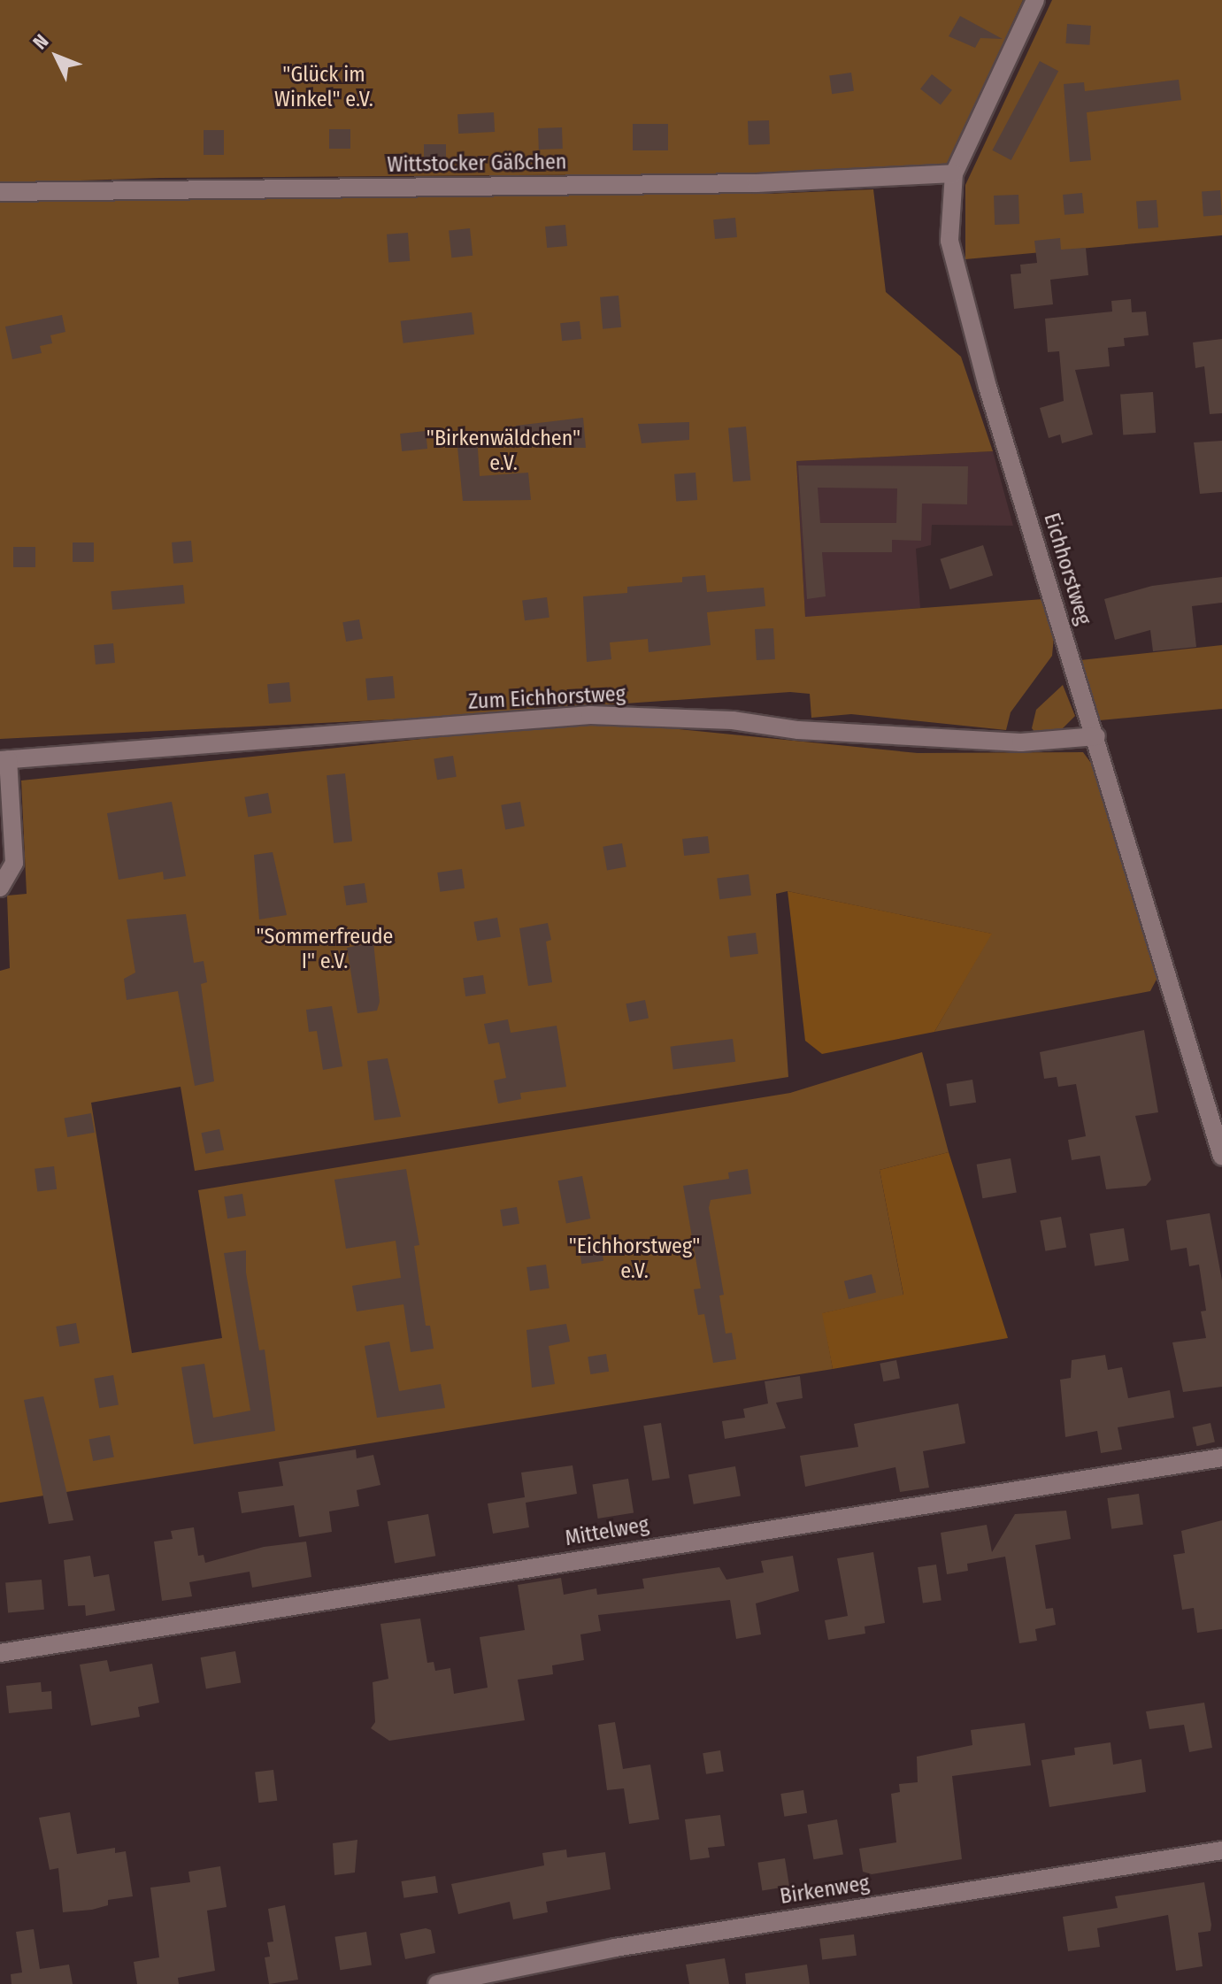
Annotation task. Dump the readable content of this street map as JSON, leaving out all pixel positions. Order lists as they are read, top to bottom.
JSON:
{
  "streets": {
    "street": [
      "Wittstocker Gäßchen",
      "Eichhorstweg",
      "Zum Eichhorstweg",
      "Mittelweg",
      "Birkenweg"
    ]
  },
  "crossings": [
    ["Wittstocker Gäßchen", "Eichhorstweg"],
    ["Eichhorstweg", "Zum Eichhorstweg"]
  ],
  "parks": [
    "\"Glück im Winkel\" e.V.",
    "\"Birkenwäldchen\" e.V.",
    "\"Sommerfreude I\" e.V.",
    "\"Eichhorstweg\" e.V."
  ],
  "north": "top left"
}
